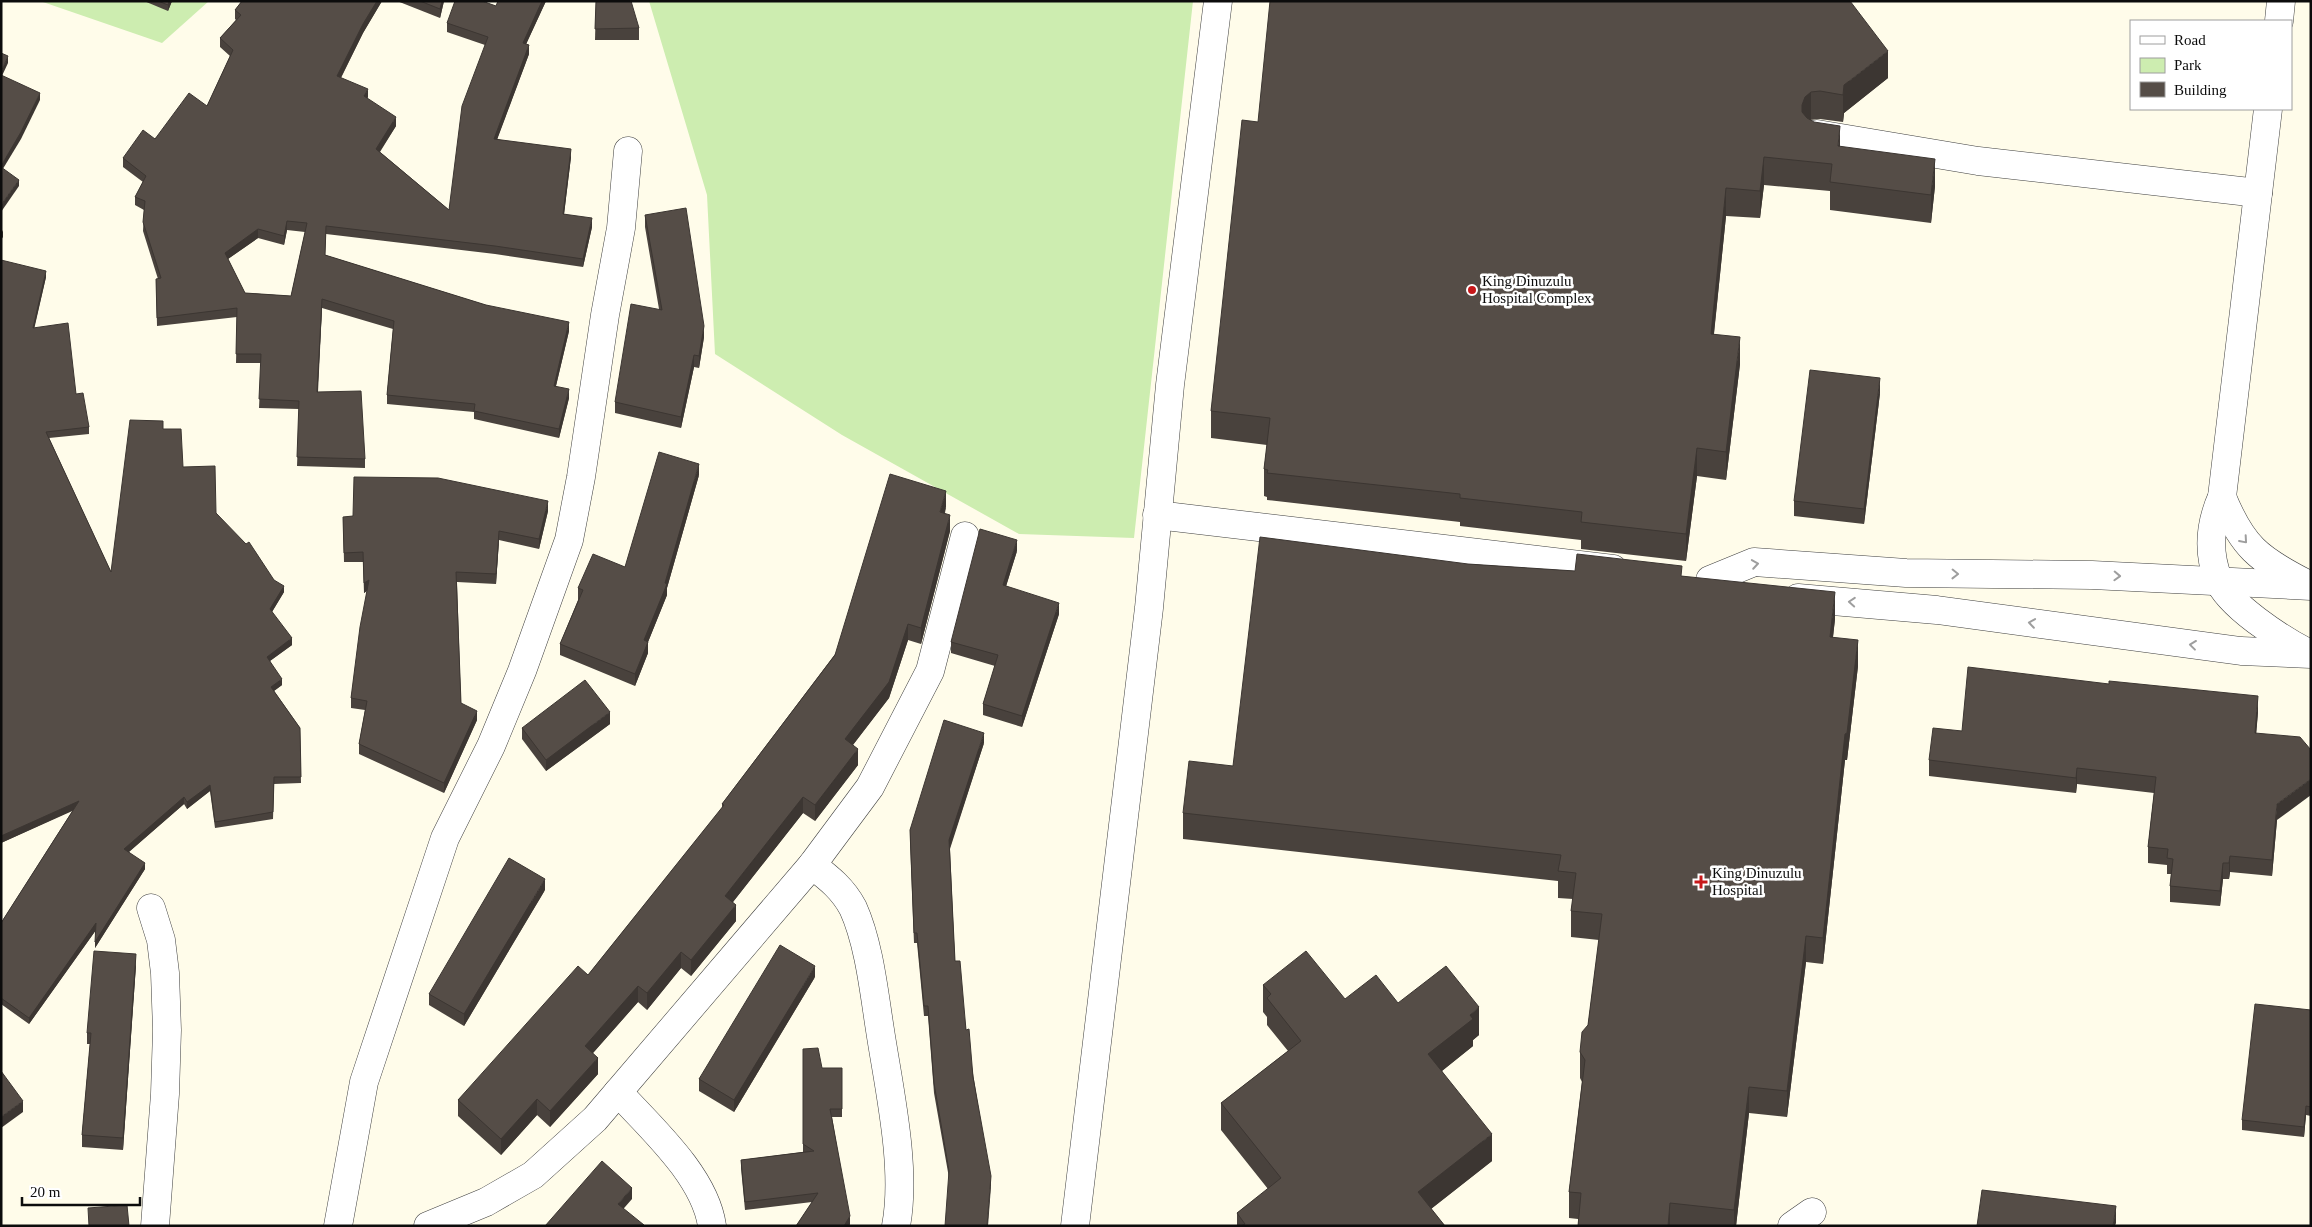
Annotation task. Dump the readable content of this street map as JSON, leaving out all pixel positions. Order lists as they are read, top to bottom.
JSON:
{
  "places": {
    "other": ["King Dinuzulu Hospital Complex"],
    "health": ["King Dinuzulu Hospital"]
  },
  "legend": ["Road", "Park", "Building"],
  "scale_bar": "20 m"
}
